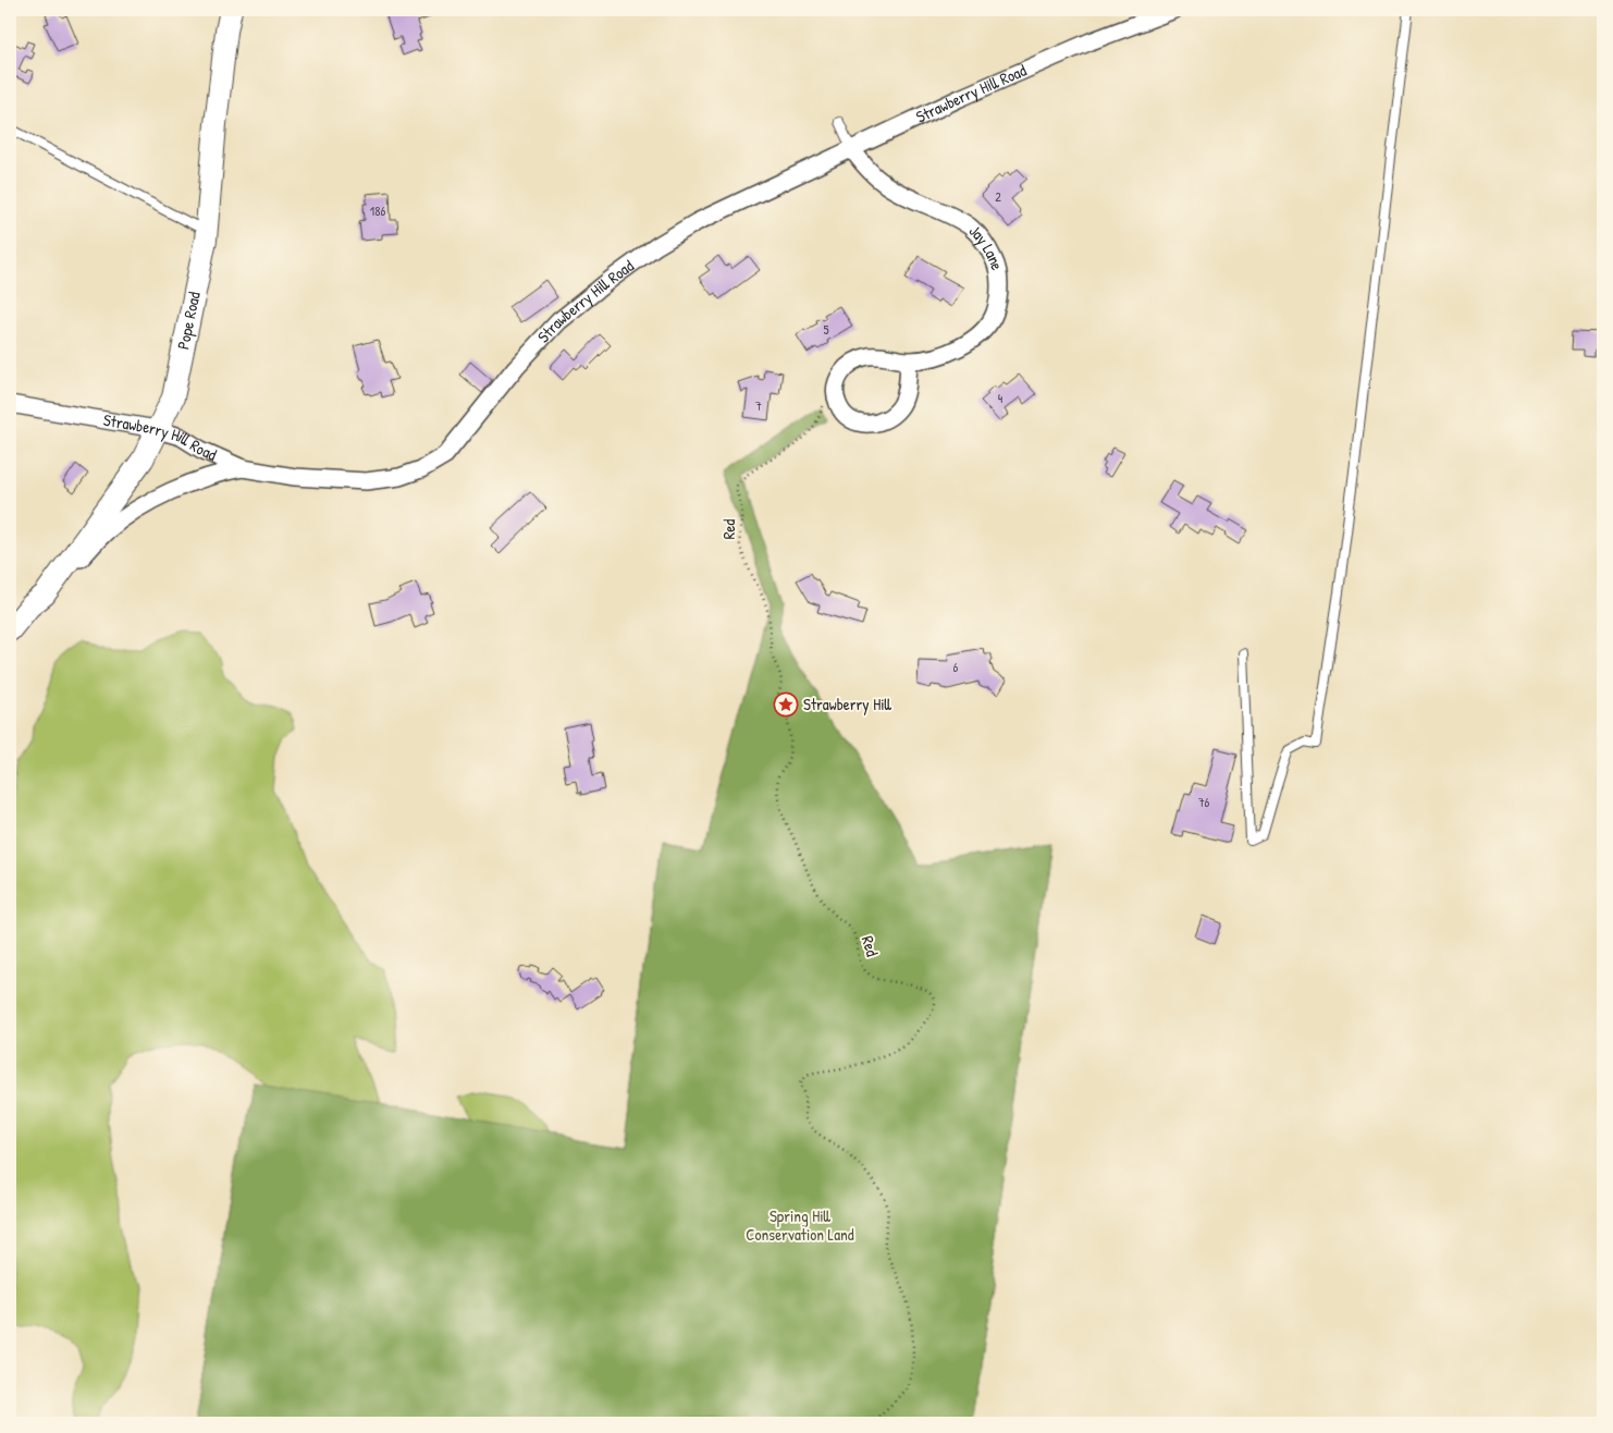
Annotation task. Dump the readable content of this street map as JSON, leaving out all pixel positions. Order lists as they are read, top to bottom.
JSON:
{
  "streets": {
    "street": ["Strawberry Hill Road", "Jay Lane", "Pope Road"],
    "path": ["Red"]
  },
  "crossings": [
    ["Strawberry Hill Road", "Jay Lane"],
    ["Strawberry Hill Road", "Pope Road"]
  ],
  "parks": ["Spring Hill Conservation Land"],
  "places": {
    "place": ["Strawberry Hill"]
  },
  "house_numbers": [
    "2",
    "186",
    "5",
    "4",
    "7",
    "6",
    "76"
  ]
}
